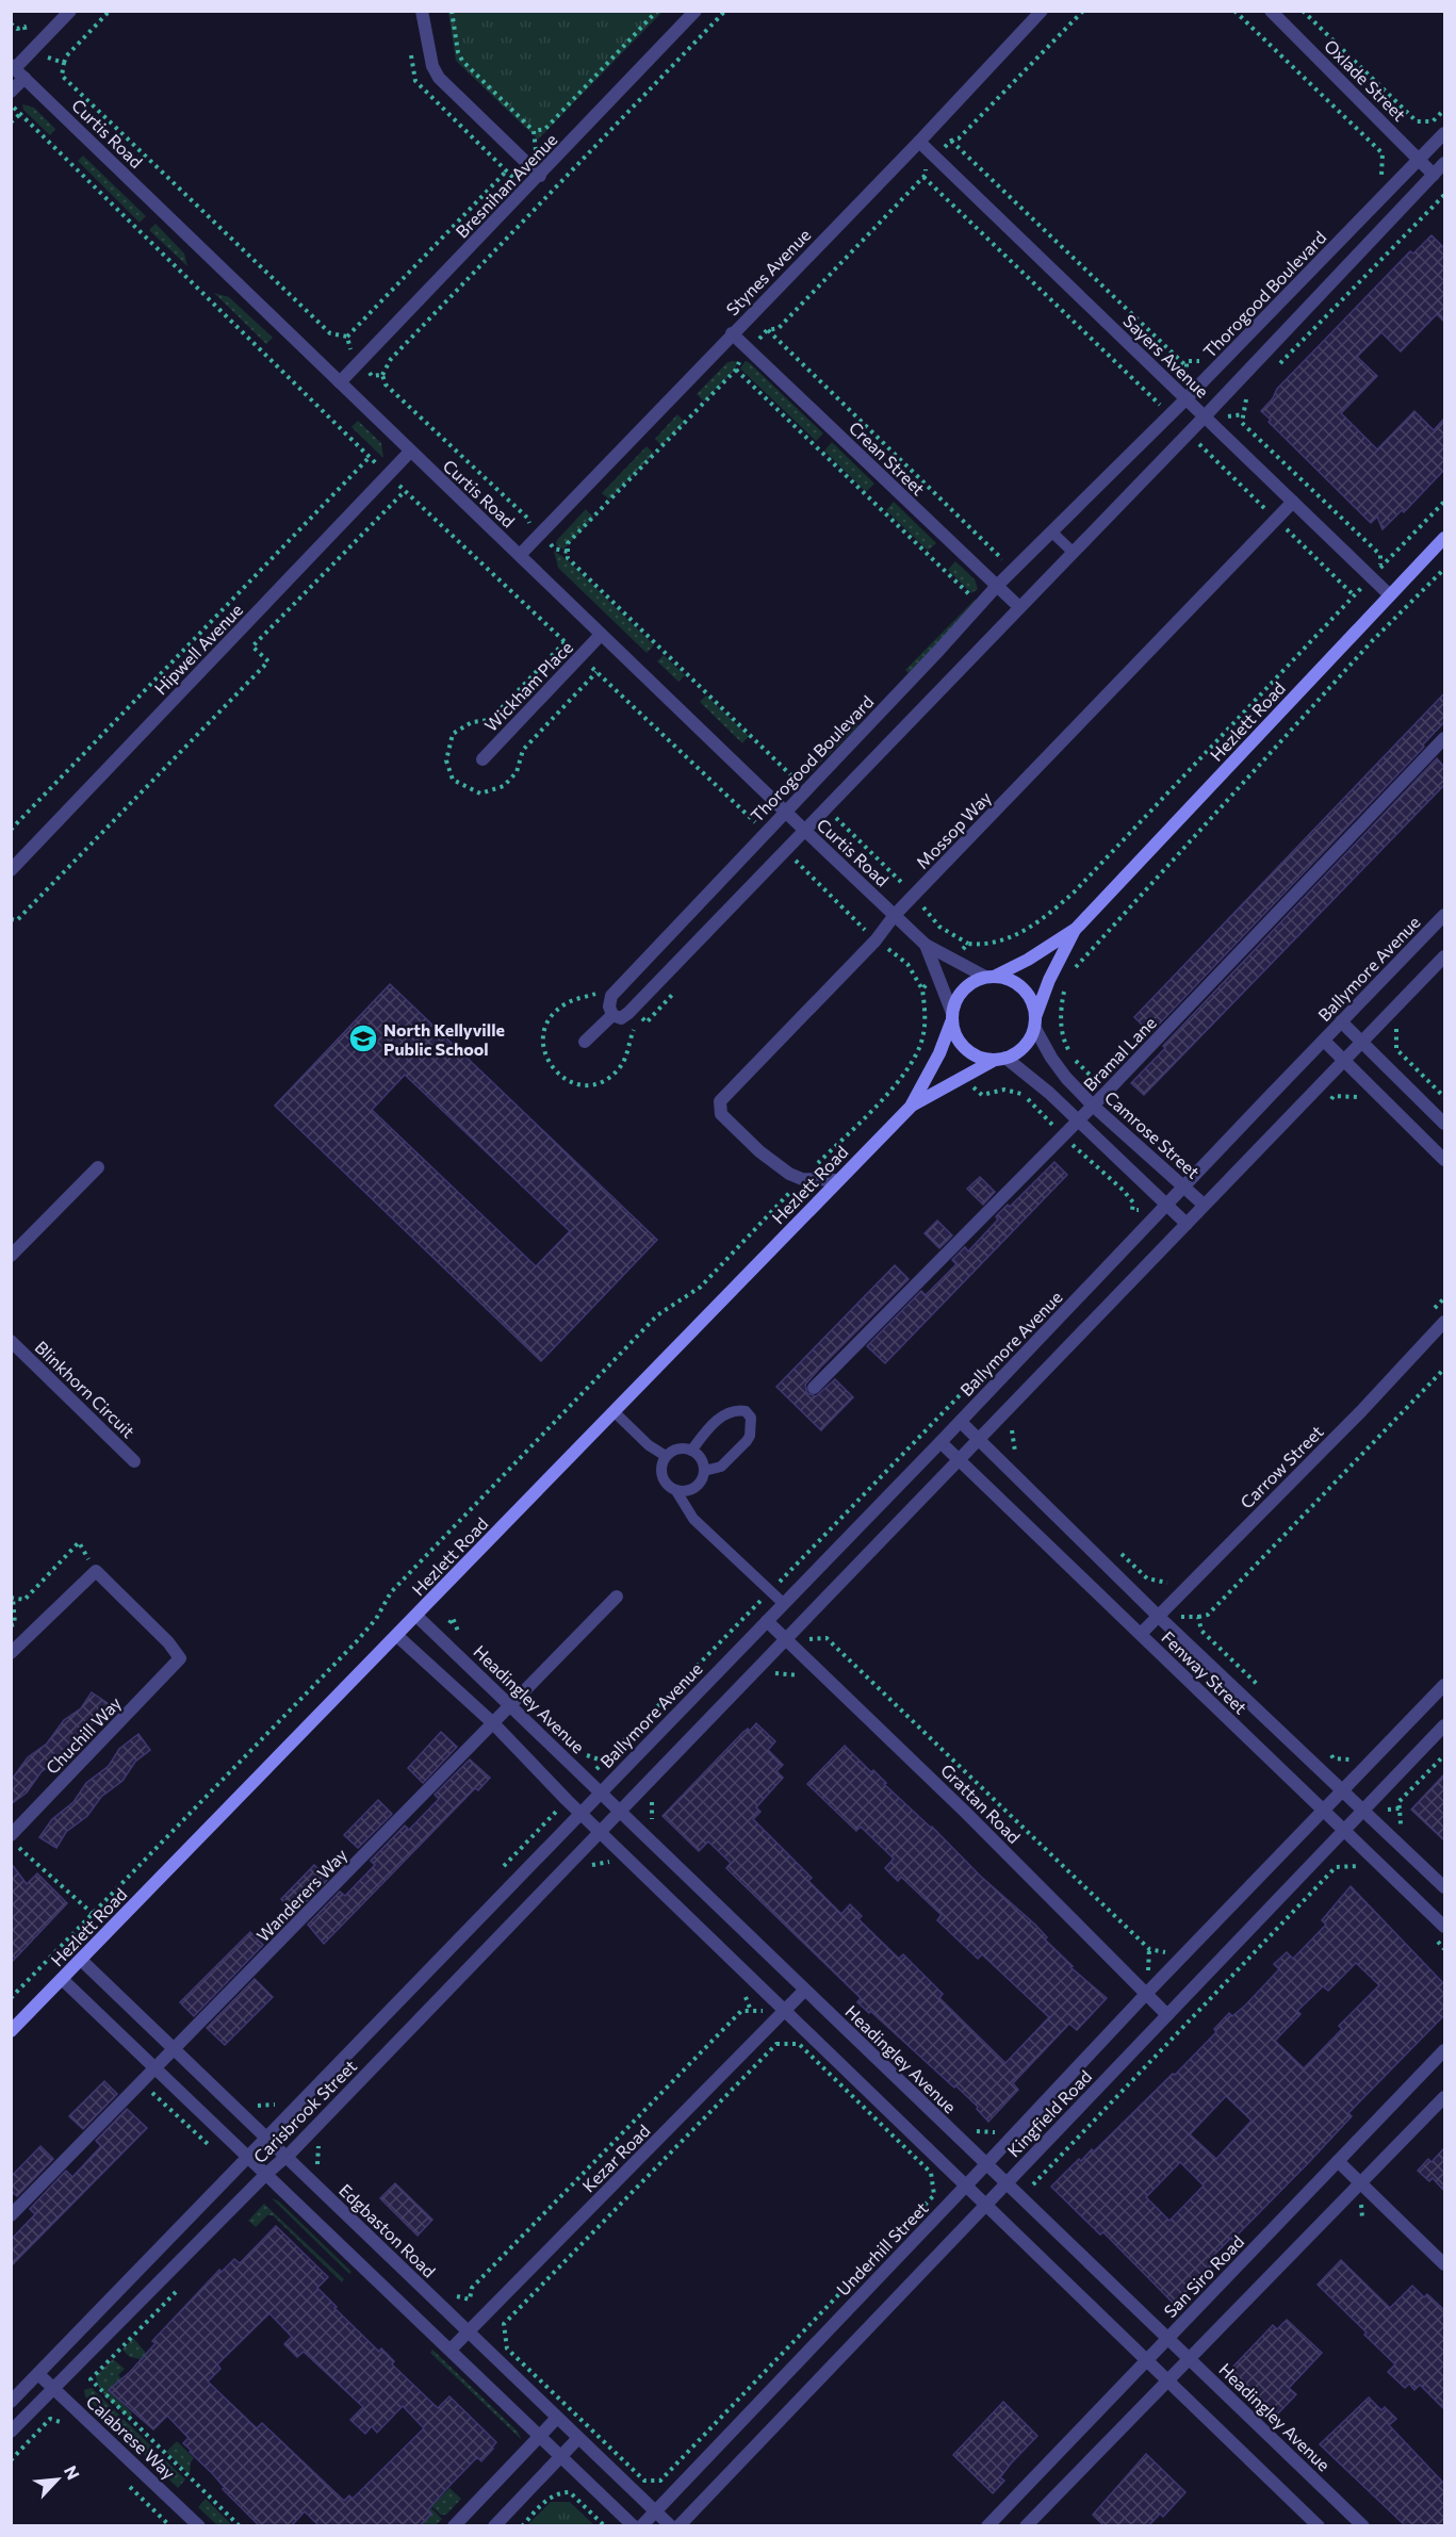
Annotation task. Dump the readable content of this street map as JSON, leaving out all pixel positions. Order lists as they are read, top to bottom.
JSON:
{
  "streets": {
    "main road": ["Hezlett Road"],
    "street": [
      "Oxlade Street",
      "Curtis Road",
      "Bresnihan Avenue",
      "Stynes Avenue",
      "Thorogood Boulevard",
      "Sayers Avenue",
      "Crean Street",
      "Hipwell Avenue",
      "Wickham Place",
      "Mossop Way",
      "Ballymore Avenue",
      "Bramal Lane",
      "Camrose Street",
      "Blinkhorn Circuit",
      "Carrow Street",
      "Fenway Street",
      "Headingley Avenue",
      "Chuchill Way",
      "Grattan Road",
      "Wanderers Way",
      "Carisbrook Street",
      "Kingfield Road",
      "Kezar Road",
      "Edgbaston Road",
      "Underhill Street",
      "San Siro Road",
      "Calabrese Way"
    ]
  },
  "crossings": [
    ["Oxlade Street", "Thorogood Boulevard"],
    ["Curtis Road", "Bresnihan Avenue"],
    ["Curtis Road", "Stynes Avenue"],
    ["Curtis Road", "Thorogood Boulevard"],
    ["Curtis Road", "Hipwell Avenue"],
    ["Curtis Road", "Wickham Place"],
    ["Curtis Road", "Hezlett Road"],
    ["Curtis Road", "Mossop Way"],
    ["Curtis Road", "Camrose Street"],
    ["Stynes Avenue", "Sayers Avenue"],
    ["Stynes Avenue", "Crean Street"],
    ["Thorogood Boulevard", "Sayers Avenue"],
    ["Thorogood Boulevard", "Crean Street"],
    ["Sayers Avenue", "Hezlett Road"],
    ["Sayers Avenue", "Mossop Way"],
    ["Hezlett Road", "Camrose Street"],
    ["Hezlett Road", "Headingley Avenue"],
    ["Hezlett Road", "Edgbaston Road"],
    ["Ballymore Avenue", "Camrose Street"],
    ["Ballymore Avenue", "Fenway Street"],
    ["Ballymore Avenue", "Headingley Avenue"],
    ["Ballymore Avenue", "Grattan Road"],
    ["Ballymore Avenue", "Carisbrook Street"],
    ["Bramal Lane", "Camrose Street"],
    ["Carrow Street", "Fenway Street"],
    ["Fenway Street", "Kingfield Road"],
    ["Headingley Avenue", "Wanderers Way"],
    ["Headingley Avenue", "Carisbrook Street"],
    ["Headingley Avenue", "Kingfield Road"],
    ["Headingley Avenue", "Kezar Road"],
    ["Headingley Avenue", "Underhill Street"],
    ["Headingley Avenue", "San Siro Road"],
    ["Grattan Road", "Kingfield Road"],
    ["Grattan Road", "Underhill Street"],
    ["Wanderers Way", "Edgbaston Road"],
    ["Carisbrook Street", "Edgbaston Road"],
    ["Carisbrook Street", "Calabrese Way"],
    ["Kezar Road", "Edgbaston Road"],
    ["Edgbaston Road", "Underhill Street"]
  ],
  "places": {
    "school or university": ["North Kellyville Public School"]
  },
  "north": "top right"
}
